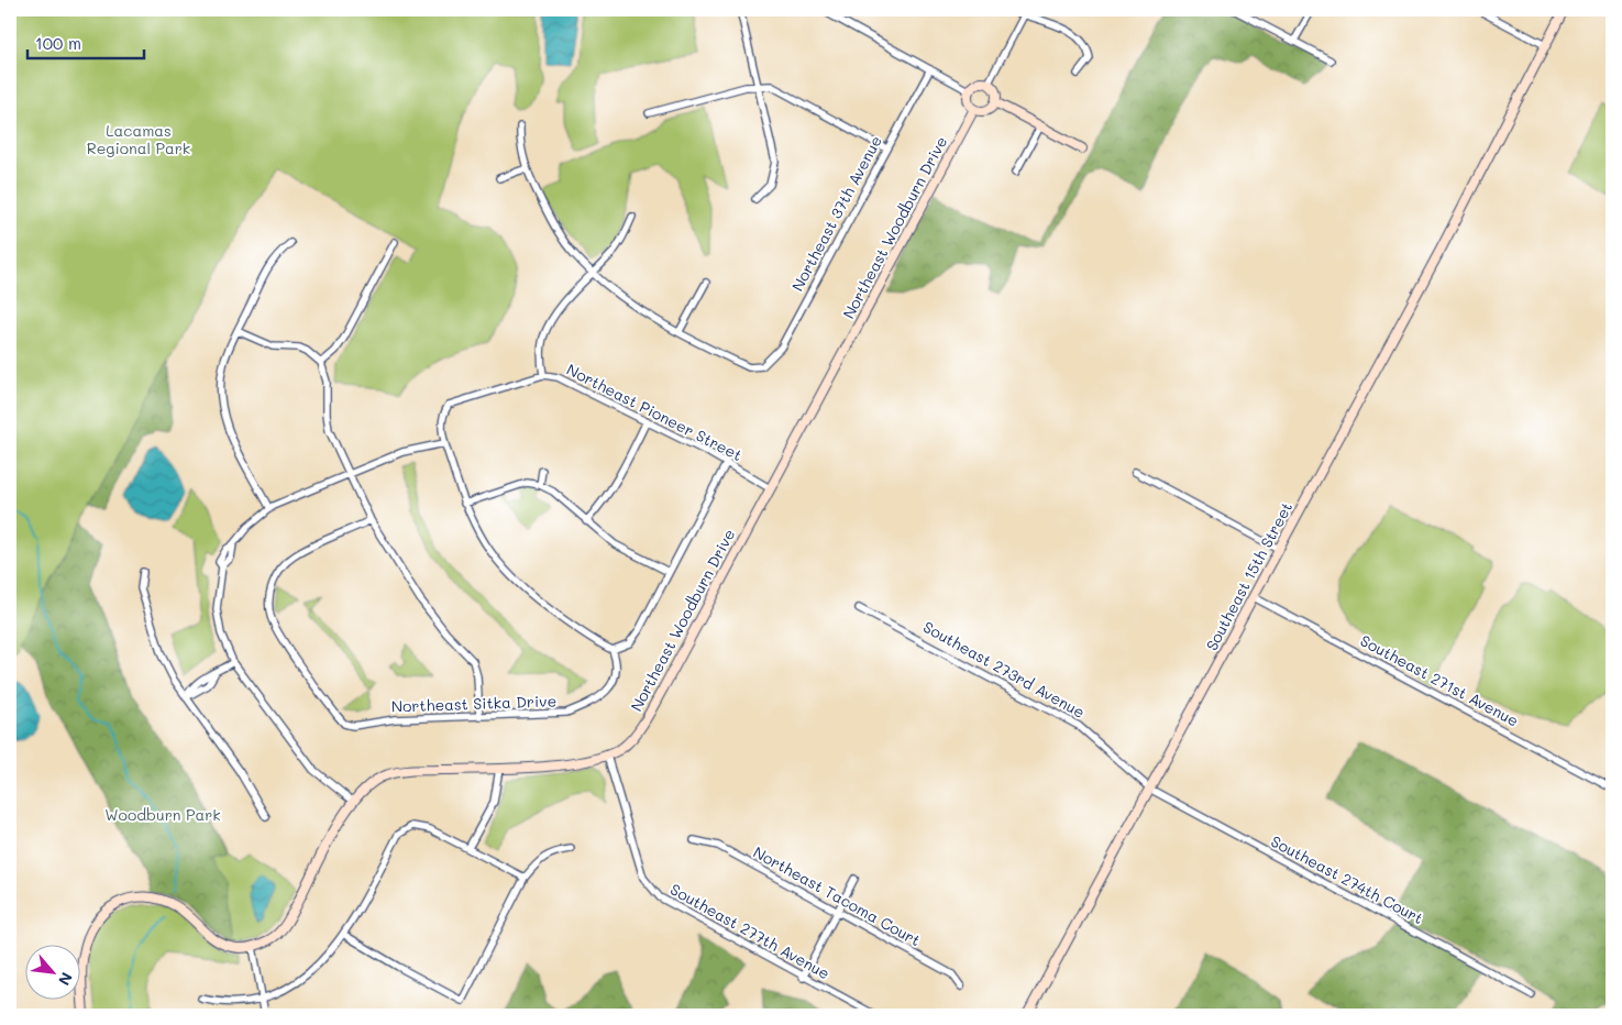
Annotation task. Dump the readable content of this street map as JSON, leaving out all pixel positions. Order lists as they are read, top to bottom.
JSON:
{
  "streets": {
    "street": [
      "Northeast 37th Avenue",
      "Northeast Woodburn Drive",
      "Northeast Pioneer Street",
      "Southeast 15th Street",
      "Southeast 273rd Avenue",
      "Southeast 271st Avenue",
      "Northeast Sitka Drive",
      "Southeast 274th Court",
      "Northeast Tacoma Court",
      "Southeast 277th Avenue"
    ]
  },
  "crossings": [
    ["Northeast Woodburn Drive", "Northeast Pioneer Street"],
    ["Northeast Woodburn Drive", "Southeast 277th Avenue"],
    ["Northeast Pioneer Street", "Northeast Sitka Drive"],
    ["Southeast 15th Street", "Southeast 273rd Avenue"],
    ["Southeast 15th Street", "Southeast 271st Avenue"],
    ["Southeast 15th Street", "Southeast 274th Court"],
    ["Southeast 273rd Avenue", "Southeast 274th Court"]
  ],
  "parks": ["Lacamas Regional Park", "Woodburn Park"],
  "scale_bar": "100 m",
  "north": "bottom right"
}
